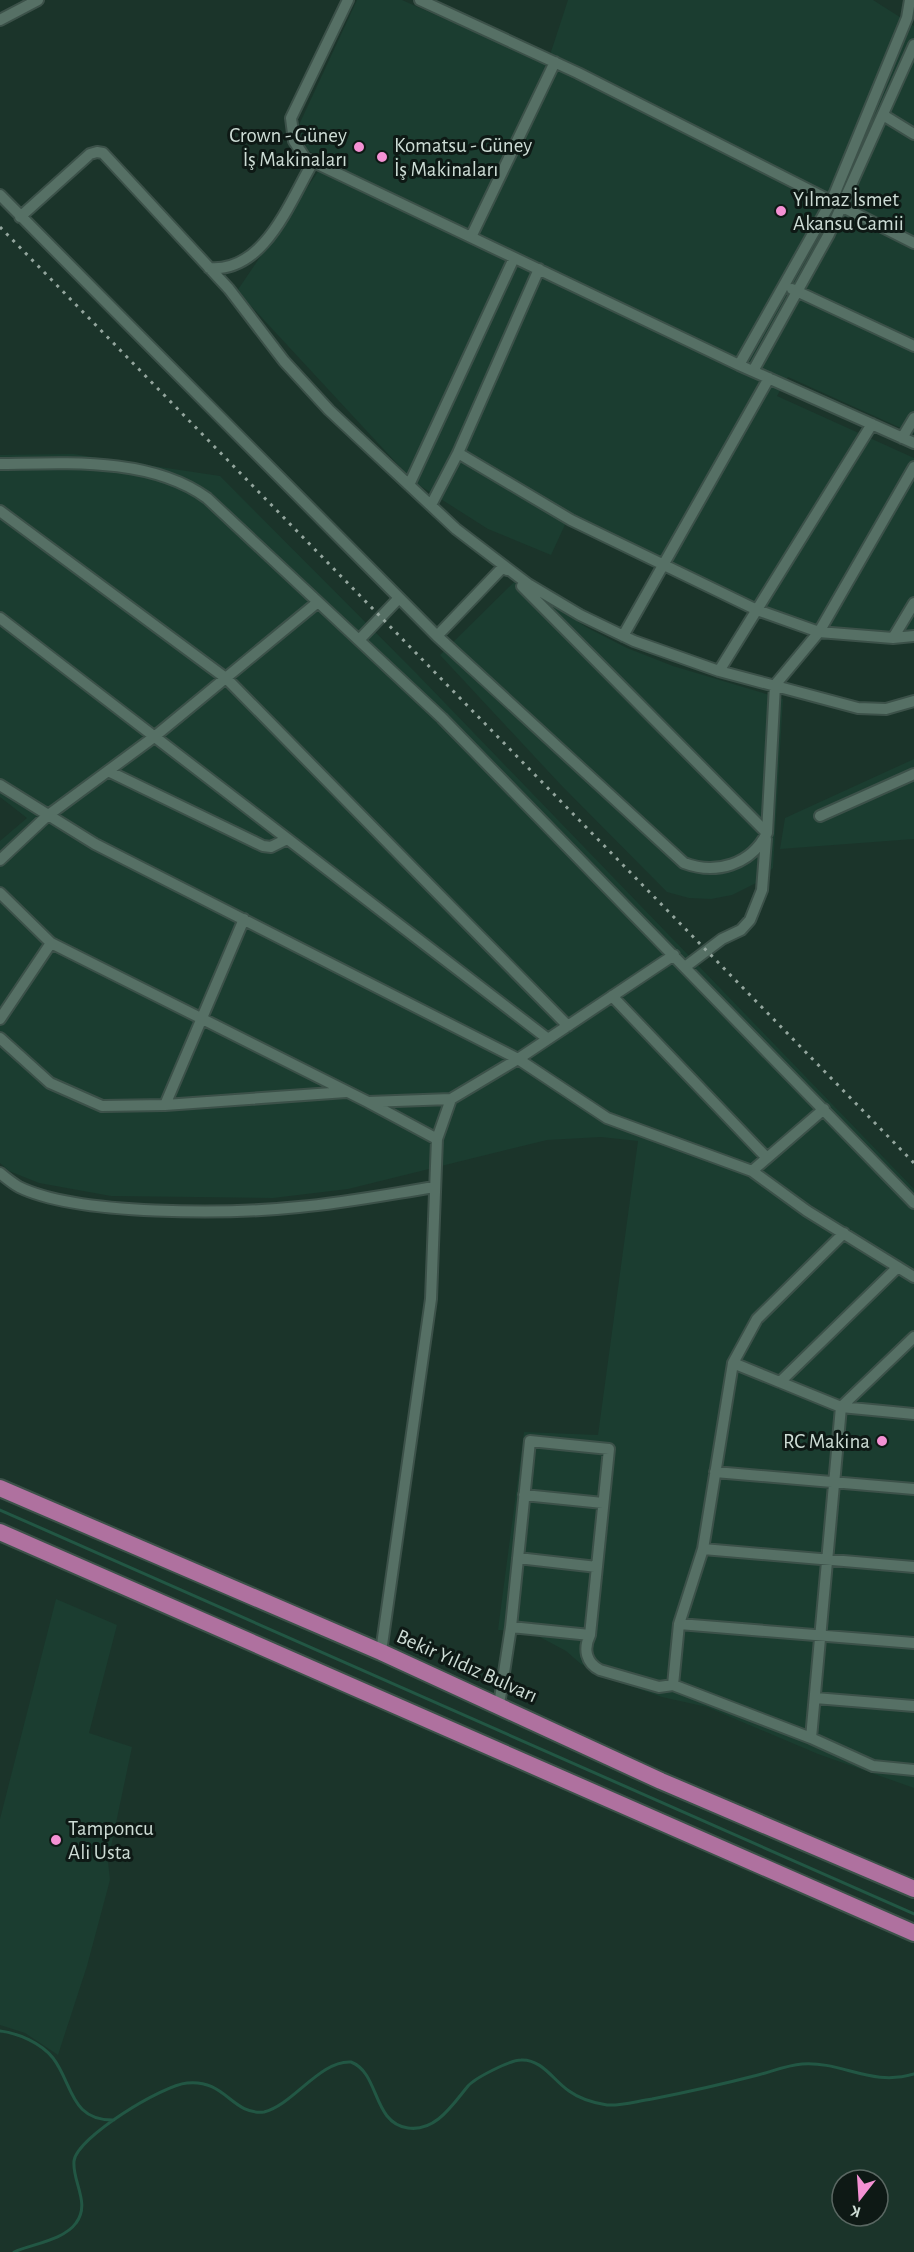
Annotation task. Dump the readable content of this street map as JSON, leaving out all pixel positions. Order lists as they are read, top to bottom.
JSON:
{
  "streets": {
    "main road": ["Bekir Yıldız Bulvarı"]
  },
  "places": [
    "Crown - Güney İş Makinaları",
    "Komatsu - Güney İş Makinaları",
    "Yılmaz İsmet Akansu Camii",
    "RC Makina",
    "Tamponcu Ali Usta"
  ],
  "north": "bottom"
}
